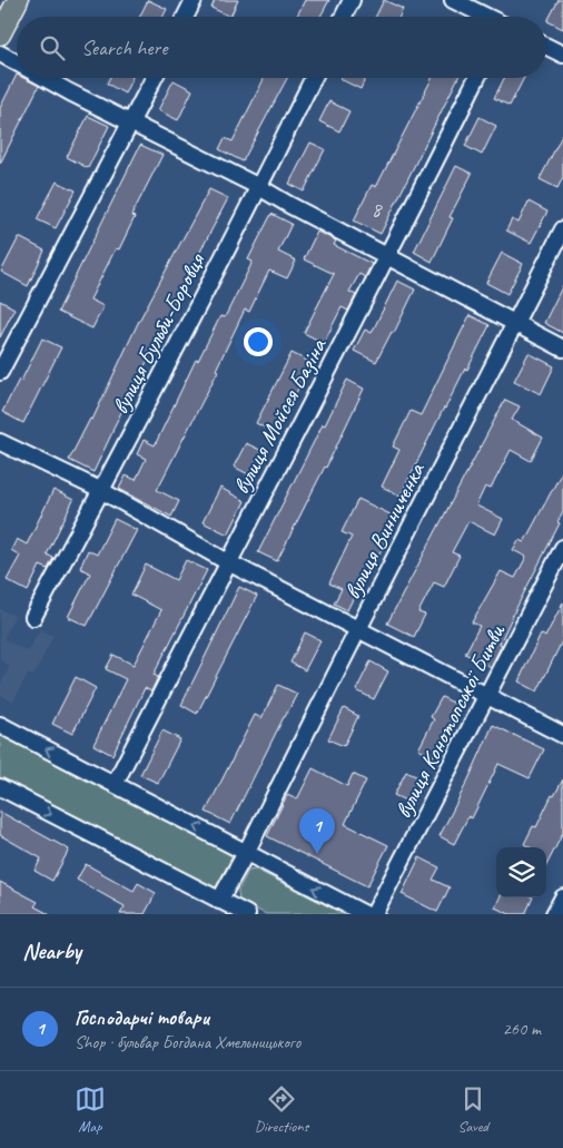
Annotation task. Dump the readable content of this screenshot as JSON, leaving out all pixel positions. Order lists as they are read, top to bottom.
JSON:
{
  "streets": {
    "street": [
      "вулиця Бульби-Боровця",
      "вулиця Мойсея Базіна",
      "вулиця Винниченка",
      "вулиця Конотопської Битви"
    ]
  },
  "house_numbers": ["8"],
  "page": {
    "search": "Search here",
    "pins": "1",
    "heading": "Nearby",
    "list": [
      {
        "mark": "1",
        "name": "Господарчі товари",
        "note": "Shop · бульвар Богдана Хмельницького",
        "value": "260 m"
      }
    ],
    "nav": ["Map", "Directions", "Saved"]
  }
}
